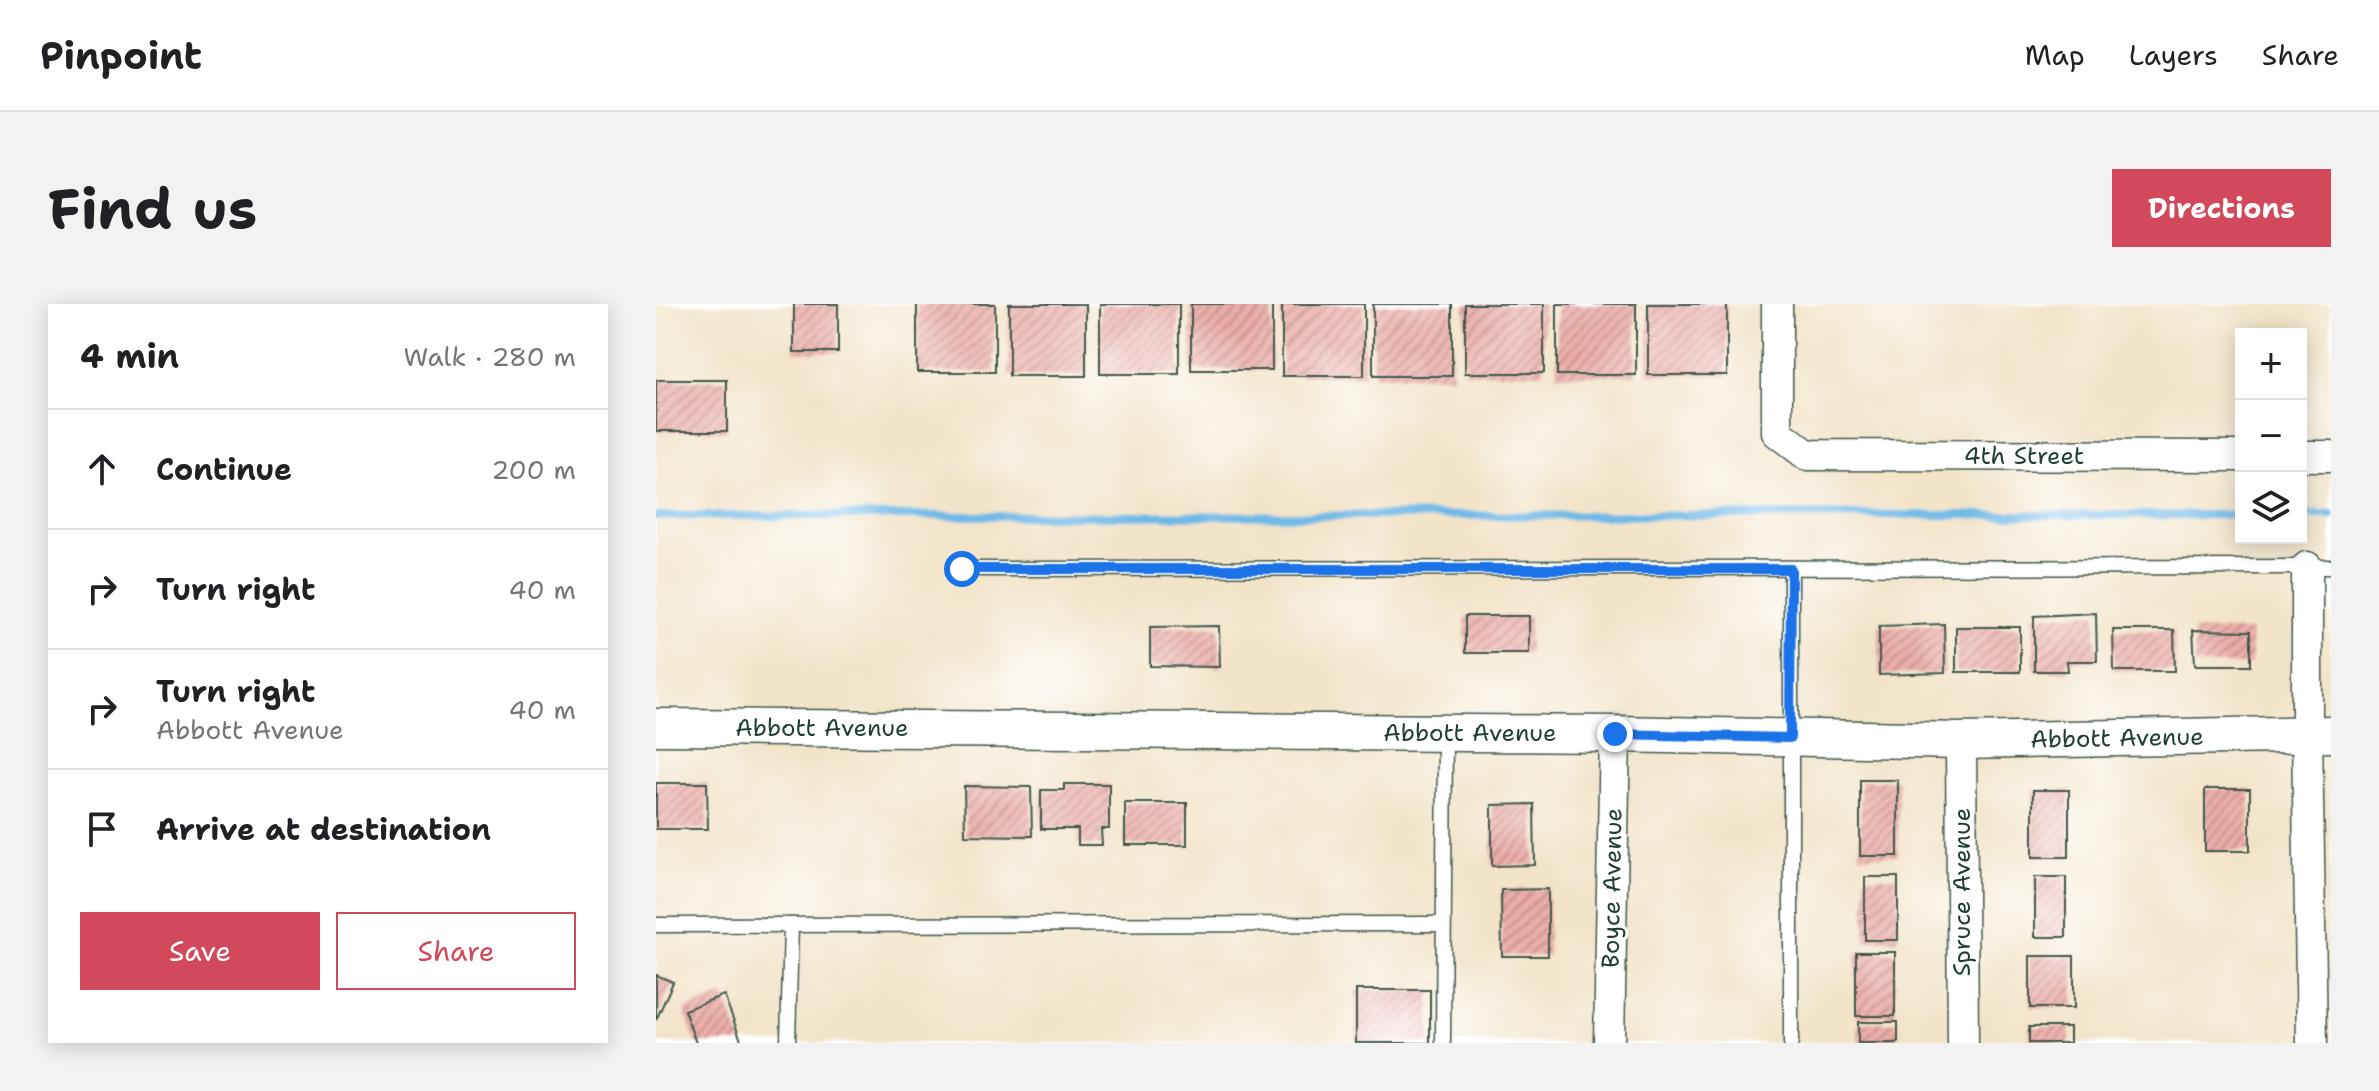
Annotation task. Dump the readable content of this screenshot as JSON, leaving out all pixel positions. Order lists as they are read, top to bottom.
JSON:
{
  "streets": {
    "street": [
      "4th Street",
      "Abbott Avenue",
      "Boyce Avenue",
      "Spruce Avenue"
    ]
  },
  "crossings": [
    ["Abbott Avenue", "Boyce Avenue"],
    ["Abbott Avenue", "Spruce Avenue"]
  ],
  "page": {
    "header": "Pinpoint",
    "nav": ["Map", "Layers", "Share"],
    "buttons": [
      "Directions",
      ["Save", "Share"]
    ],
    "title": "Find us",
    "heading": ["4 min", "Walk · 280 m"],
    "map_buttons": ["+", "−"],
    "list": [
      ["Continue", "200 m"],
      ["Turn right", "40 m"],
      ["Turn right", "Abbott Avenue", "40 m"],
      "Arrive at destination"
    ]
  }
}
